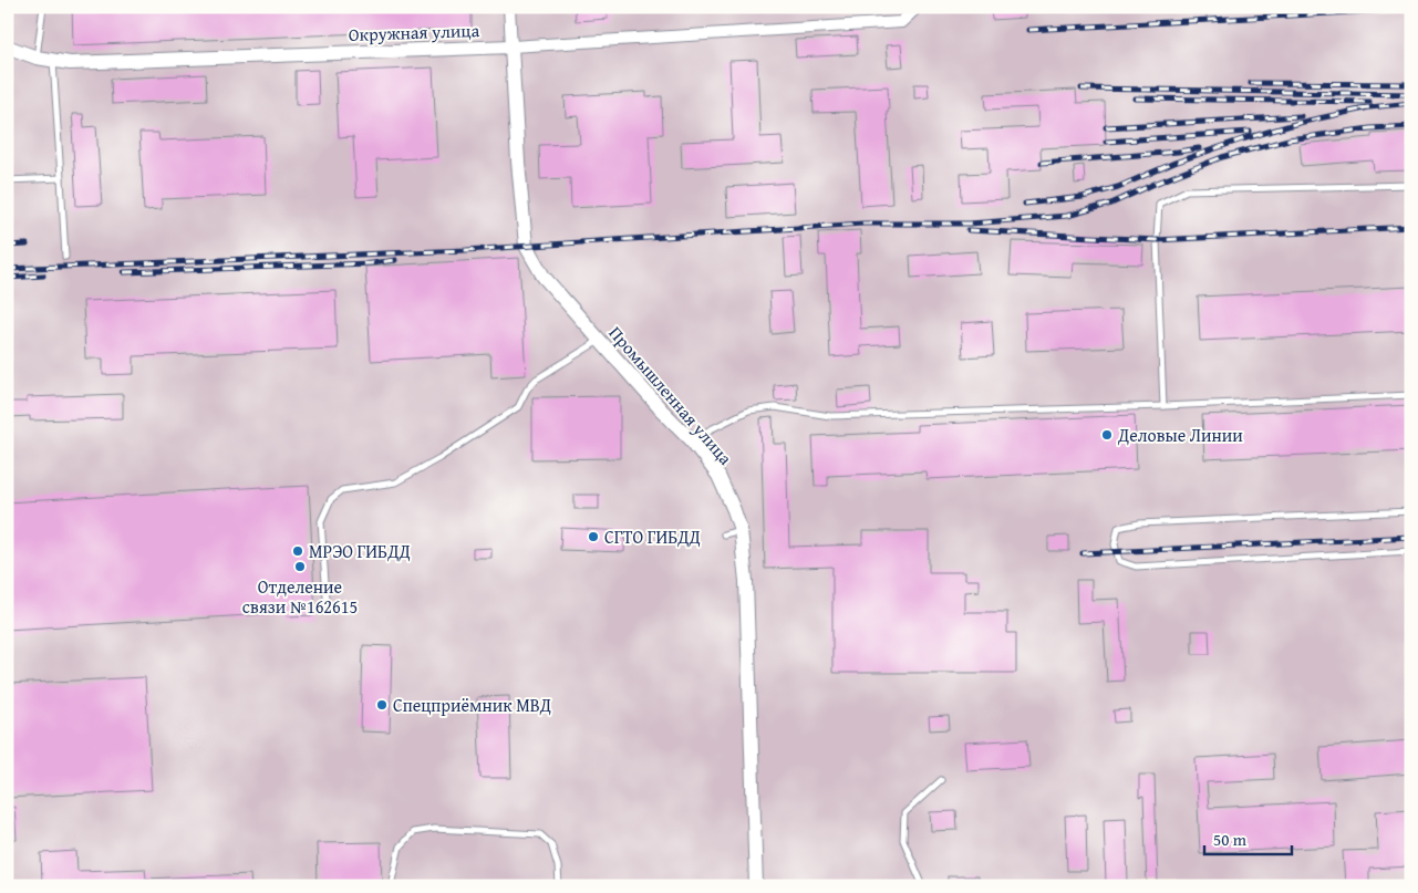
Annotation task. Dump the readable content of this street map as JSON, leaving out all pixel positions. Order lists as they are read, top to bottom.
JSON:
{
  "streets": {
    "street": ["Окружная улица", "Промышленная улица"]
  },
  "crossings": [
    ["Окружная улица", "Промышленная улица"]
  ],
  "places": [
    "Деловые Линии",
    "СГТО ГИБДД",
    "МРЭО ГИБДД",
    "Отделение связи №162615",
    "Спецприёмник МВД"
  ],
  "scale_bar": "50 m"
}
